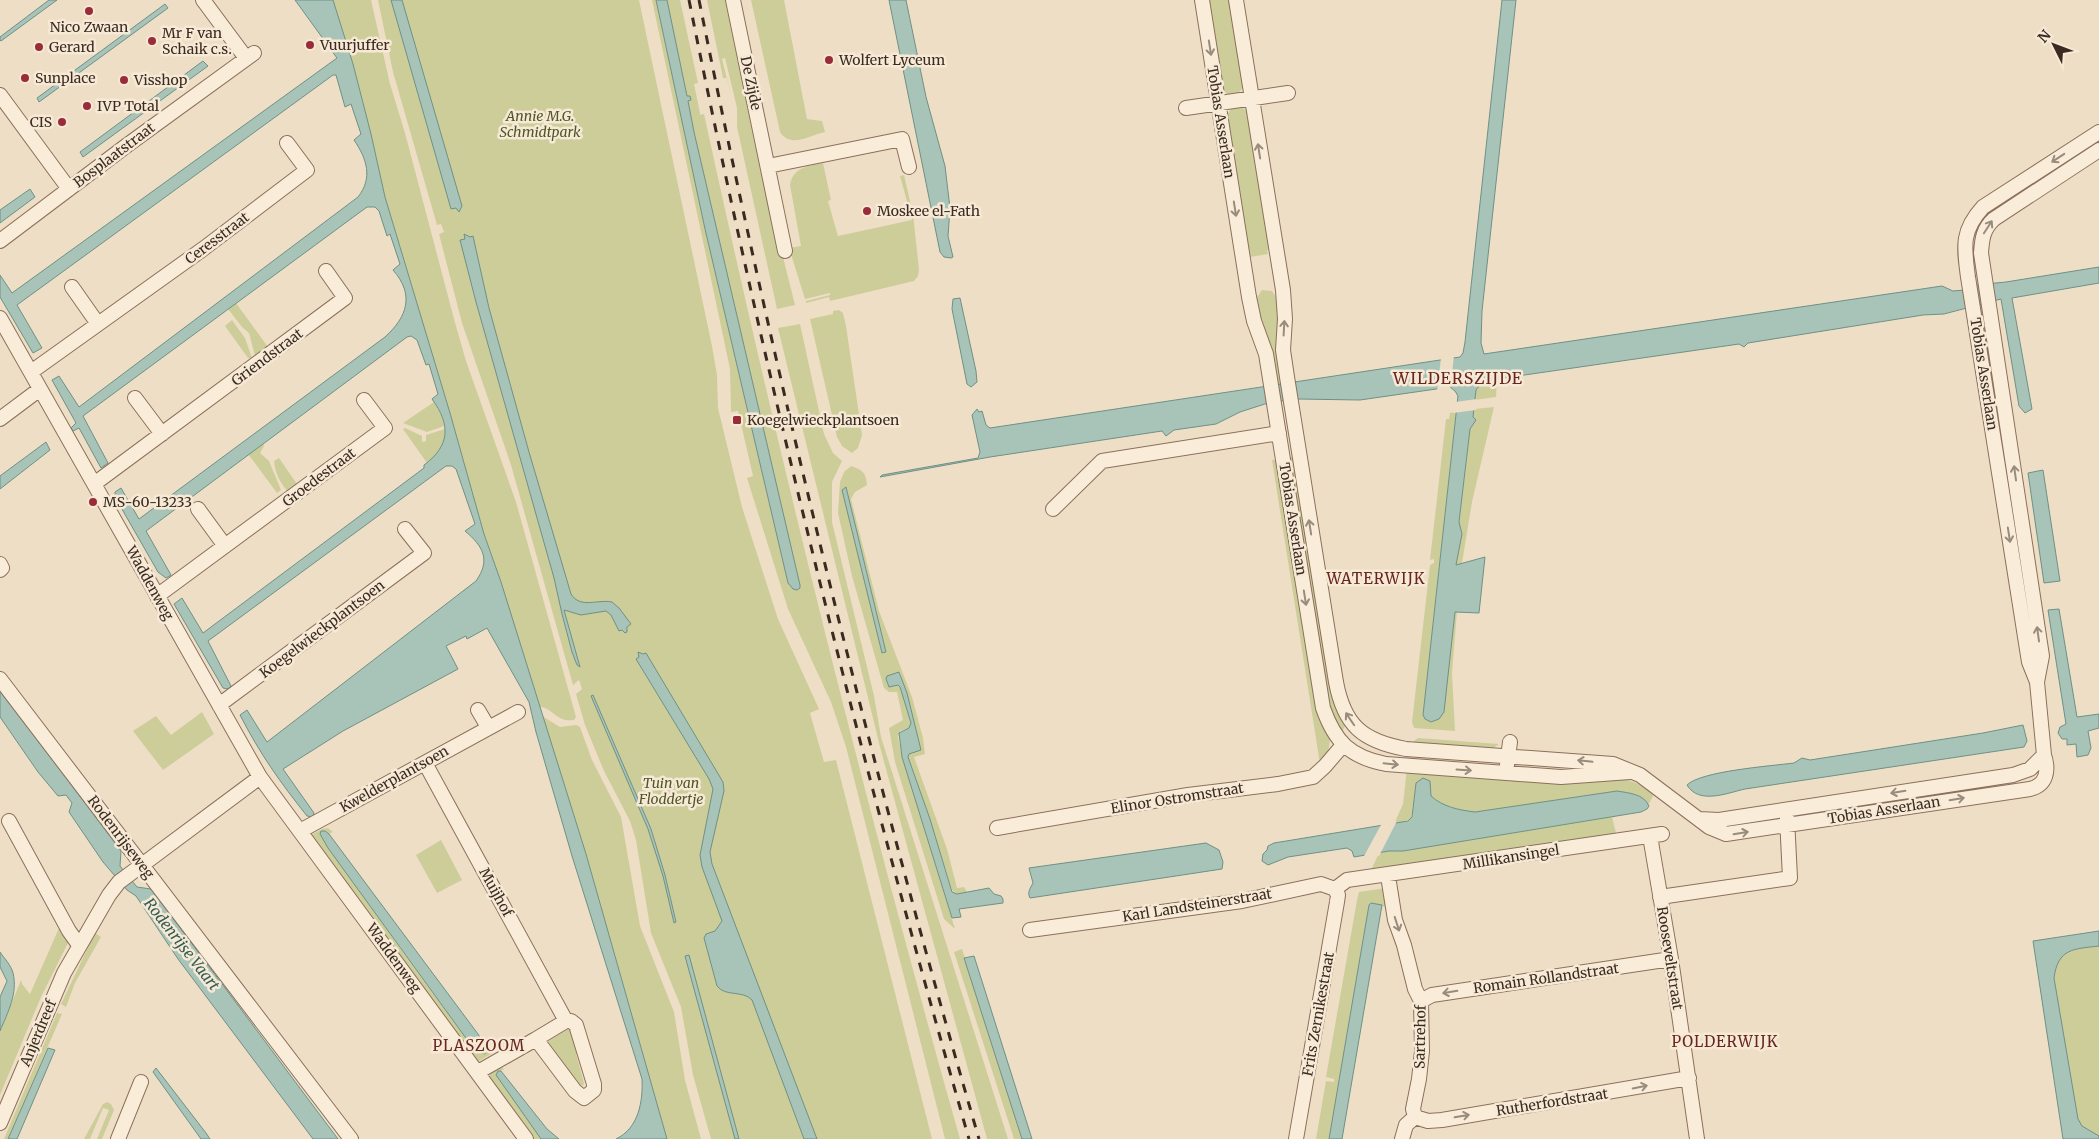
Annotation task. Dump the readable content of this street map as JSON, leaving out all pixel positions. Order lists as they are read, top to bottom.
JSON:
{
  "streets": {
    "street": [
      "De Zijde",
      "Tobias Asserlaan",
      "Bosplaatstraat",
      "Ceresstraat",
      "Griendstraat",
      "Groedestraat",
      "Waddenweg",
      "Koegelwieckplantsoen",
      "Kwelderplantsoen",
      "Elinor Ostromstraat",
      "Rodenrijseweg",
      "Millikansingel",
      "Muijhof",
      "Karl Landsteinerstraat",
      "Rooseveltstraat",
      "Romain Rollandstraat",
      "Frits Zernikestraat",
      "Anjerdreef",
      "Sartrehof",
      "Rutherfordstraat"
    ]
  },
  "crossings": [
    ["Tobias Asserlaan", "Elinor Ostromstraat"],
    ["Ceresstraat", "Waddenweg"],
    ["Griendstraat", "Waddenweg"],
    ["Groedestraat", "Waddenweg"],
    ["Waddenweg", "Koegelwieckplantsoen"],
    ["Waddenweg", "Kwelderplantsoen"],
    ["Kwelderplantsoen", "Muijhof"],
    ["Rodenrijseweg", "Anjerdreef"],
    ["Millikansingel", "Karl Landsteinerstraat"],
    ["Millikansingel", "Rooseveltstraat"],
    ["Millikansingel", "Sartrehof"],
    ["Karl Landsteinerstraat", "Frits Zernikestraat"],
    ["Rooseveltstraat", "Romain Rollandstraat"],
    ["Rooseveltstraat", "Rutherfordstraat"],
    ["Romain Rollandstraat", "Sartrehof"],
    ["Sartrehof", "Rutherfordstraat"]
  ],
  "one_way": ["Romain Rollandstraat", "Sartrehof", "Rutherfordstraat"],
  "districts": [
    "WILDERSZIJDE",
    "WATERWIJK",
    "POLDERWIJK",
    "PLASZOOM"
  ],
  "water": ["Rodenrijse Vaart"],
  "parks": ["Annie M.G. Schmidtpark", "Tuin van Floddertje"],
  "places": {
    "other": [
      "Nico Zwaan",
      "Mr F van Schaik c.s.",
      "Vuurjuffer",
      "Gerard",
      "Wolfert Lyceum",
      "Sunplace",
      "Visshop",
      "IVP Total",
      "CIS",
      "Moskee el-Fath",
      "MS-60-13233"
    ],
    "transit": ["Koegelwieckplantsoen"]
  },
  "north": "top left"
}
